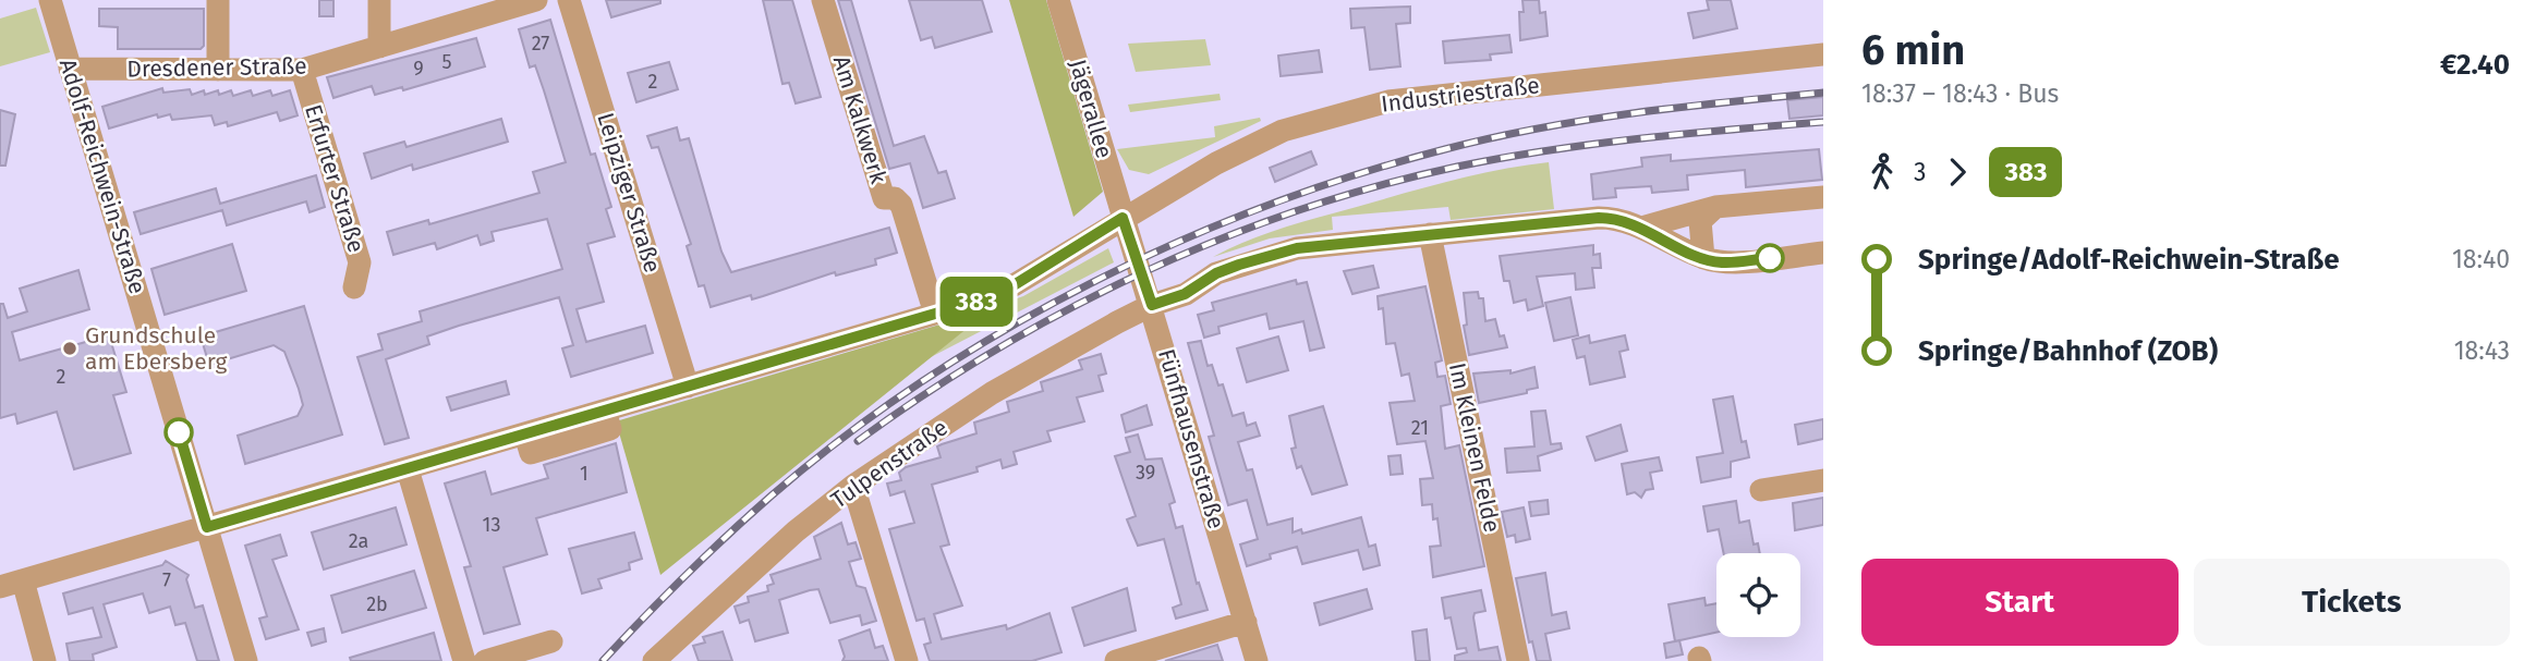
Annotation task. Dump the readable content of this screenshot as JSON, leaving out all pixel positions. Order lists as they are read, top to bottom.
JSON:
{
  "streets": {
    "street": [
      "Dresdener Straße",
      "Industriestraße",
      "Jägerallee",
      "Am Kalkwerk",
      "Adolf-Reichwein-Straße",
      "Erfurter Straße",
      "Leipziger Straße",
      "Fünfhausenstraße",
      "Im Kleinen Felde",
      "Tulpenstraße"
    ]
  },
  "crossings": [
    ["Dresdener Straße", "Adolf-Reichwein-Straße"],
    ["Dresdener Straße", "Erfurter Straße"],
    ["Industriestraße", "Jägerallee"],
    ["Industriestraße", "Fünfhausenstraße"],
    ["Jägerallee", "Fünfhausenstraße"],
    ["Fünfhausenstraße", "Tulpenstraße"],
    ["Im Kleinen Felde", "Tulpenstraße"]
  ],
  "places": ["Grundschule am Ebersberg"],
  "lines": ["bus line 383"],
  "house_numbers": [
    "27",
    "5",
    "9",
    "2",
    "2",
    "21",
    "39",
    "1",
    "13",
    "2a",
    "7",
    "2b"
  ],
  "page": {
    "on_map": "383",
    "heading": ["6 min", "18:37 – 18:43 · Bus", "€2.40"],
    "legs": ["3", "383"],
    "list": [
      {
        "name": "Springe/Adolf-Reichwein-Straße",
        "value": "18:40"
      },
      {
        "name": "Springe/Bahnhof (ZOB)",
        "value": "18:43"
      }
    ],
    "buttons": ["Start", "Tickets"]
  }
}
